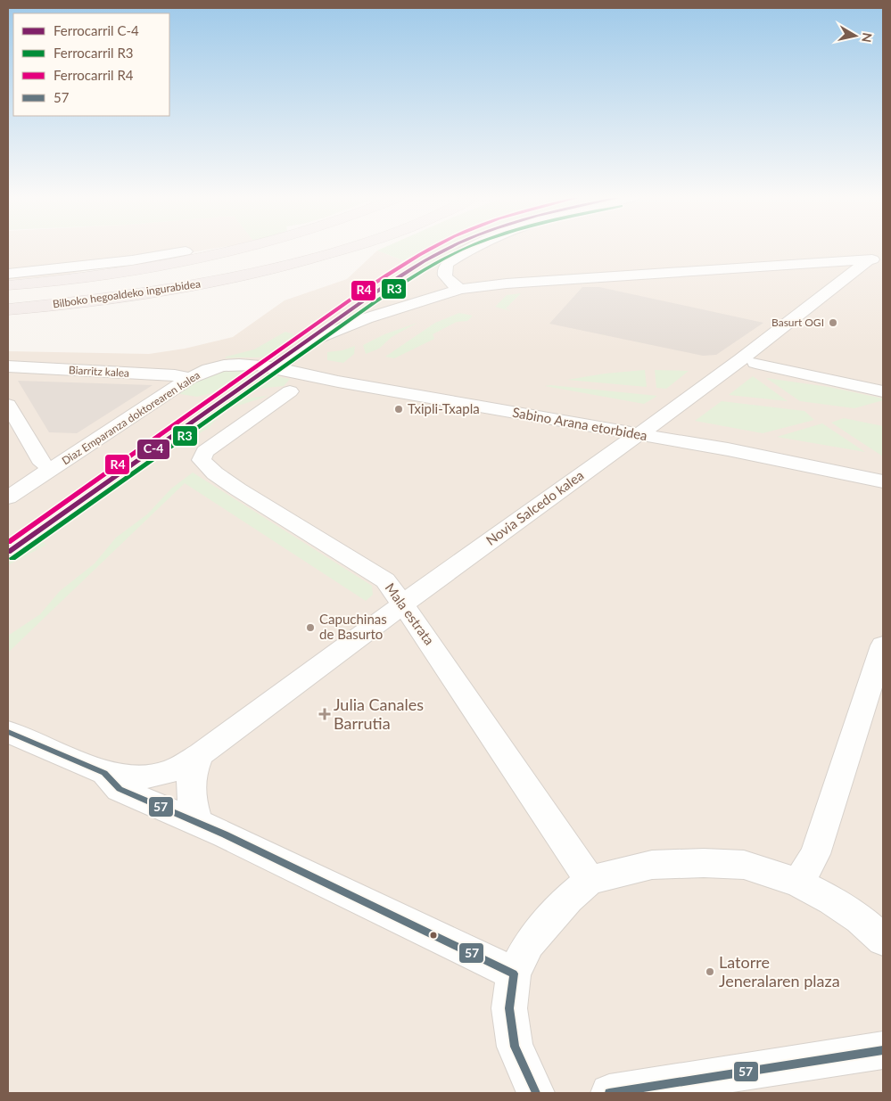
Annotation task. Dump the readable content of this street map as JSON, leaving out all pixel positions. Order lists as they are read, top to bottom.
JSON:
{
  "streets": {
    "highway": ["Bilboko hegoaldeko ingurabidea"],
    "street": [
      "Biarritz kalea",
      "Diaz Emparanza doktorearen kalea",
      "Sabino Arana etorbidea",
      "Novia Salcedo kalea",
      "Mala estrata"
    ]
  },
  "crossings": [
    ["Biarritz kalea", "Diaz Emparanza doktorearen kalea"],
    ["Diaz Emparanza doktorearen kalea", "Sabino Arana etorbidea"],
    ["Sabino Arana etorbidea", "Novia Salcedo kalea"],
    ["Novia Salcedo kalea", "Mala estrata"]
  ],
  "places": {
    "other": [
      "Basurt OGI",
      "Txipli-Txapla",
      "Capuchinas de Basurto",
      "Latorre Jeneralaren plaza"
    ],
    "health": ["Julia Canales Barrutia"]
  },
  "lines": [
    "rail line C-4",
    "rail line R3",
    "rail line R4",
    "transit line 57"
  ],
  "legend": [
    "Ferrocarril C-4",
    "Ferrocarril R3",
    "Ferrocarril R4",
    "57"
  ],
  "north": "right"
}
